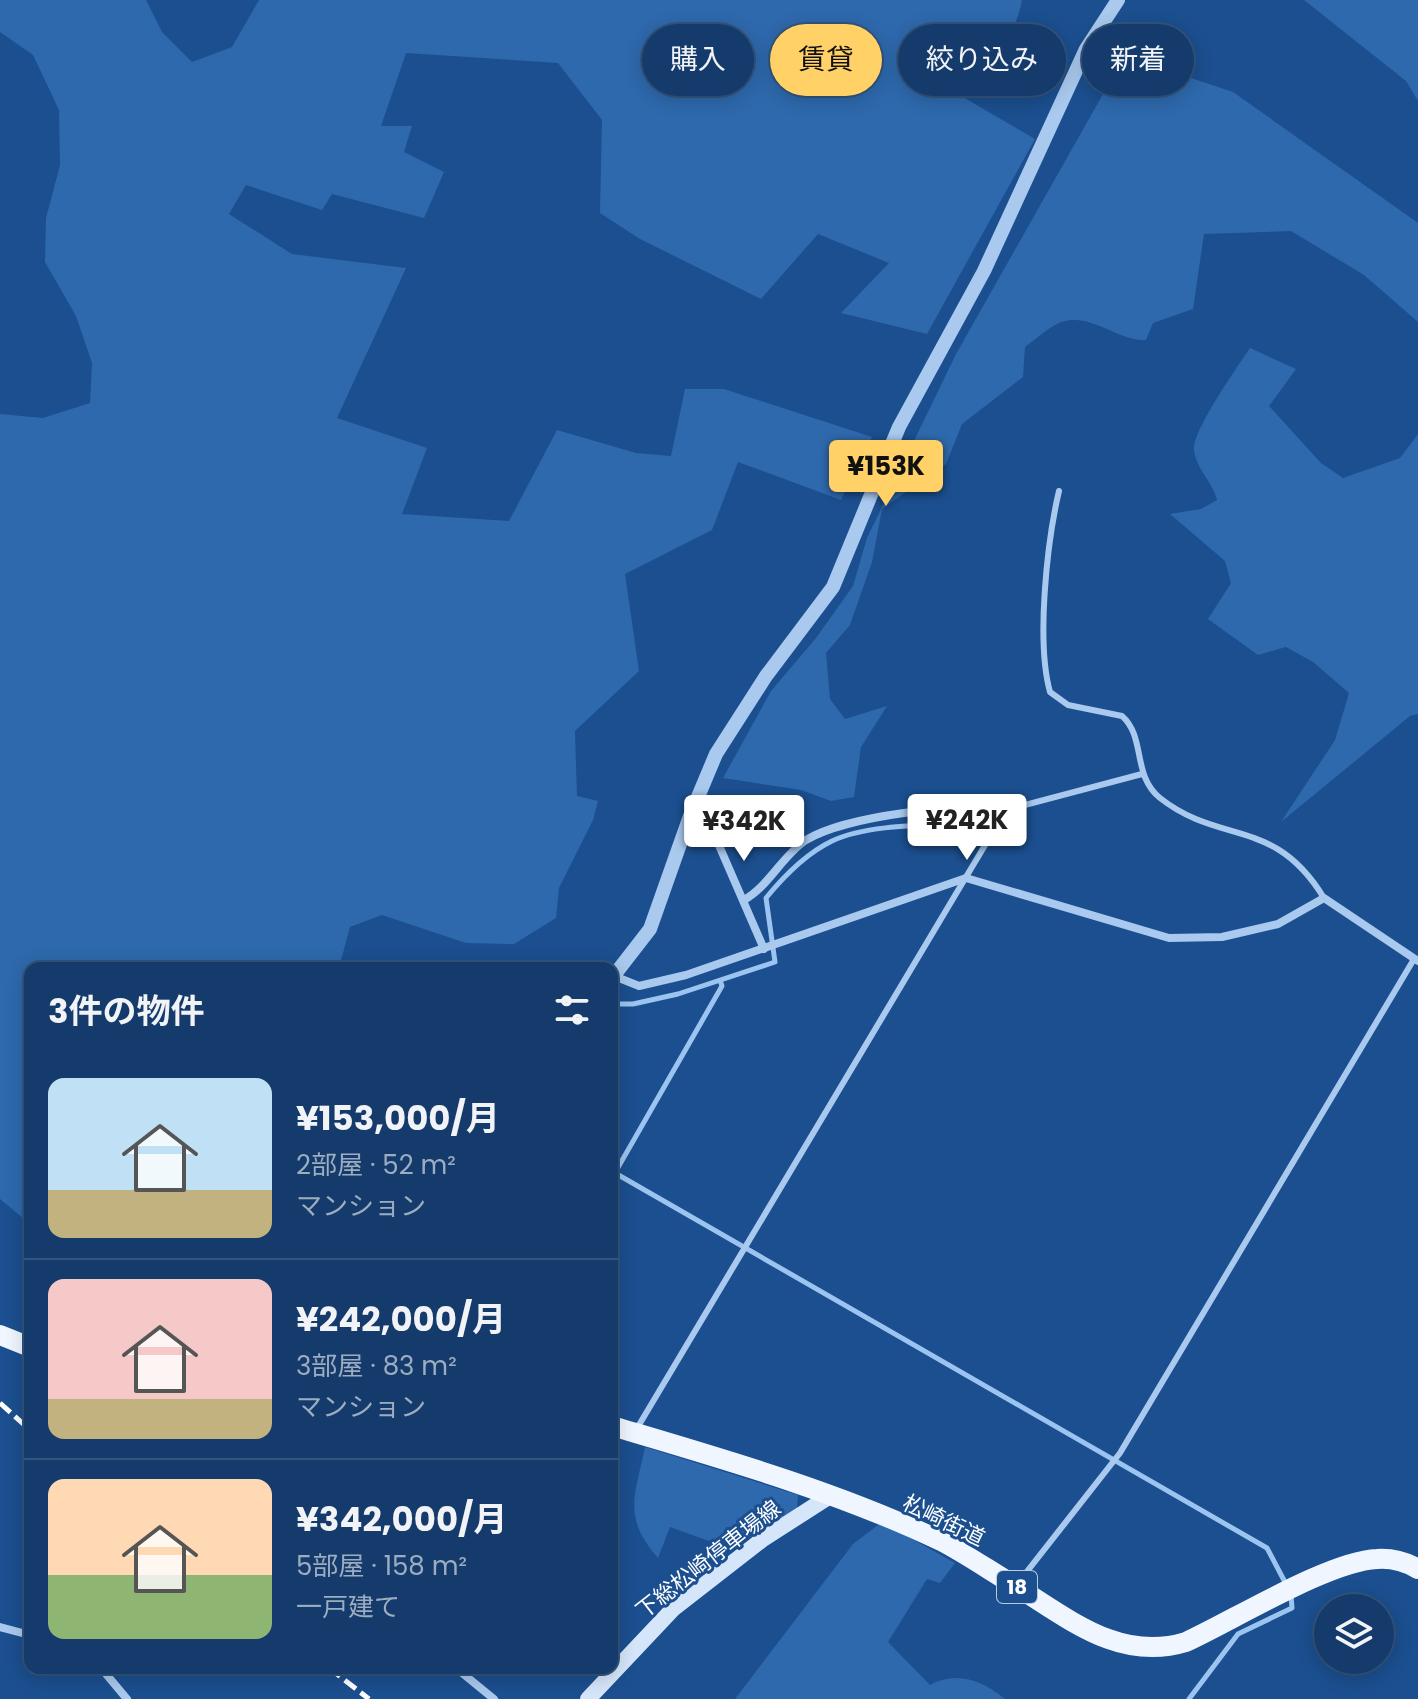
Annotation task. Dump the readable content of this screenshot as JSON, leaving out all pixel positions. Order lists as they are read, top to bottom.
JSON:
{
  "streets": {
    "main road": ["松崎街道", "下総松崎停車場線", "18"]
  },
  "crossings": [
    ["松崎街道", "下総松崎停車場線"]
  ],
  "page": {
    "chip": [
      "購入",
      "賃貸",
      "絞り込み",
      "新着"
    ],
    "price": ["¥153K", "¥242K", "¥342K"],
    "heading": "3件の物件",
    "list": [
      {
        "name": "¥153,000/月",
        "note": "2部屋 · 52 m² · マンション"
      },
      {
        "name": "¥242,000/月",
        "note": "3部屋 · 83 m² · マンション"
      },
      {
        "name": "¥342,000/月",
        "note": "5部屋 · 158 m² · 一戸建て"
      }
    ]
  }
}
